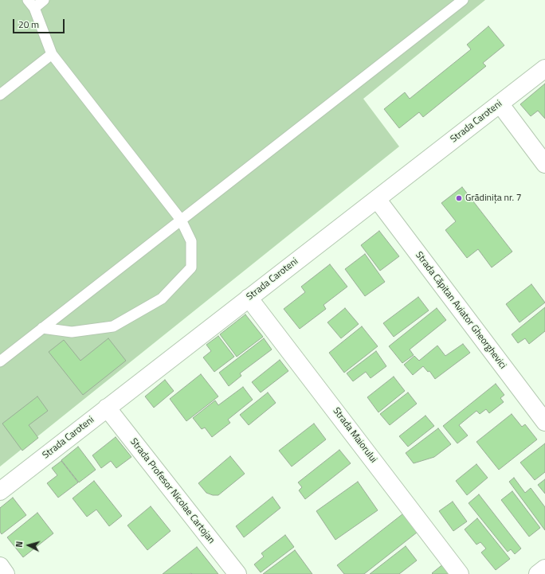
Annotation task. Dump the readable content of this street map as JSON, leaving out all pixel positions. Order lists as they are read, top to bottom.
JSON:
{
  "streets": {
    "street": [
      "Strada Caroteni",
      "Strada Căpitan Aviator Gheorghevici",
      "Strada Maiorului",
      "Strada Profesor Nicolae Cartojan"
    ]
  },
  "crossings": [
    ["Strada Caroteni", "Strada Căpitan Aviator Gheorghevici"],
    ["Strada Caroteni", "Strada Maiorului"],
    ["Strada Caroteni", "Strada Profesor Nicolae Cartojan"]
  ],
  "places": ["Grădinița nr. 7"],
  "scale_bar": "20 m",
  "north": "left"
}
